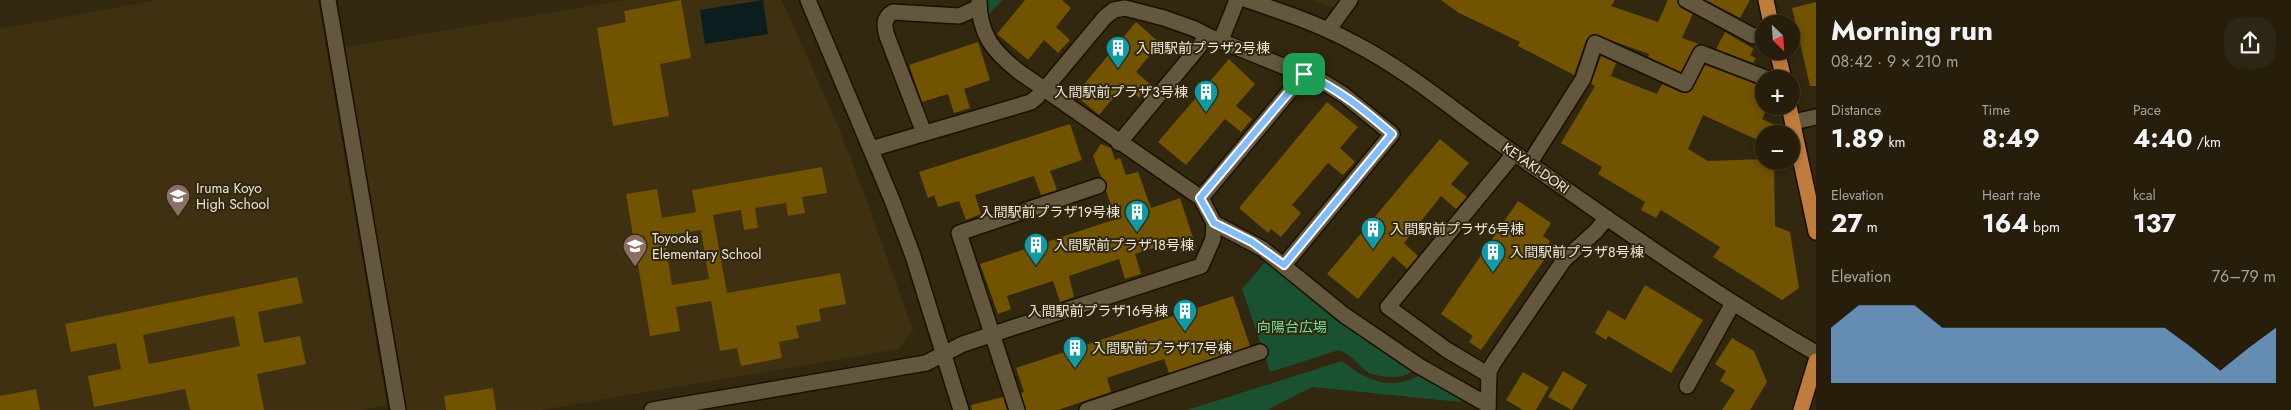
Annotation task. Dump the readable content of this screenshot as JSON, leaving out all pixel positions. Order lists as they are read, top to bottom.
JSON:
{
  "streets": {
    "street": ["KEYAKI-DORI"]
  },
  "parks": ["向陽台広場"],
  "places": {
    "building": [
      "入間駅前プラザ2号棟",
      "入間駅前プラザ3号棟",
      "入間駅前プラザ19号棟",
      "入間駅前プラザ6号棟",
      "入間駅前プラザ18号棟",
      "入間駅前プラザ8号棟",
      "入間駅前プラザ16号棟",
      "入間駅前プラザ17号棟"
    ],
    "school or university": ["Iruma Koyo High School", "Toyooka Elementary School"]
  },
  "north": "bottom right",
  "page": {
    "heading": ["Morning run", "08:42 · 9 × 210 m"],
    "map_buttons": ["+", "−"],
    "stats": [
      ["Distance", "1.89 km"],
      ["Time", "8:49"],
      ["Pace", "4:40 /km"],
      ["Elevation", "27 m"],
      ["Heart rate", "164 bpm"],
      ["kcal", "137"]
    ],
    "chart": ["Elevation", "76–79 m"]
  }
}
